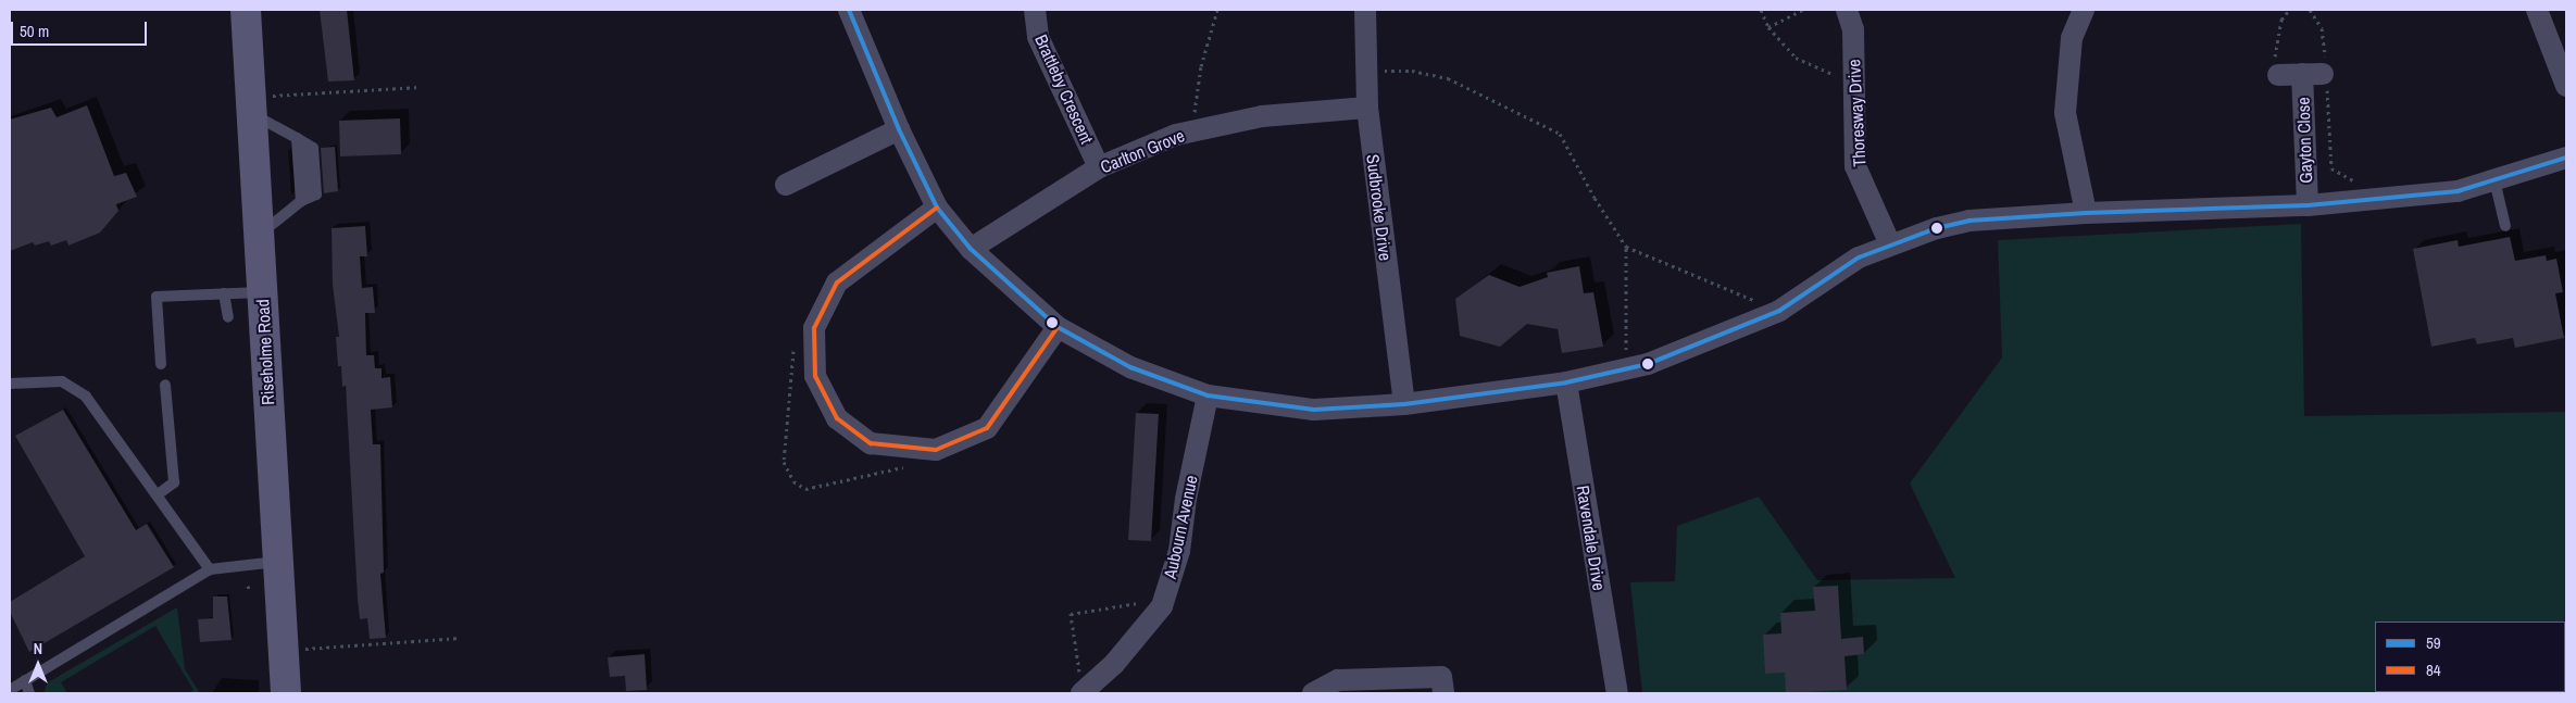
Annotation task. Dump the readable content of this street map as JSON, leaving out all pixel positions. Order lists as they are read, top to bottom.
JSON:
{
  "streets": {
    "main road": ["Riseholme Road"],
    "street": [
      "Brattleby Crescent",
      "Thoresway Drive",
      "Gayton Close",
      "Carlton Grove",
      "Sudbrooke Drive",
      "Aubourn Avenue",
      "Ravendale Drive"
    ]
  },
  "crossings": [
    ["Brattleby Crescent", "Carlton Grove"],
    ["Carlton Grove", "Sudbrooke Drive"]
  ],
  "lines": ["transit line 59", "transit line 84"],
  "legend": ["59", "84"],
  "scale_bar": "50 m",
  "north": "top"
}
